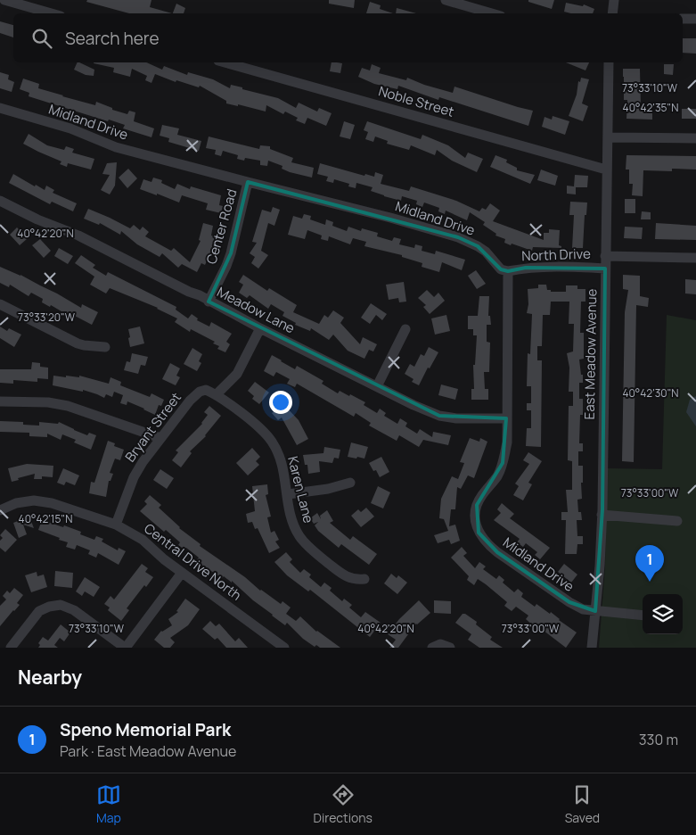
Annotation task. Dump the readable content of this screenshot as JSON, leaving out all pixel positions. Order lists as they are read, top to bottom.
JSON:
{
  "streets": {
    "street": [
      "Noble Street",
      "Midland Drive",
      "Center Road",
      "North Drive",
      "Meadow Lane",
      "East Meadow Avenue",
      "Bryant Street",
      "Karen Lane",
      "Central Drive North"
    ]
  },
  "crossings": [
    ["Noble Street", "East Meadow Avenue"],
    ["Midland Drive", "Center Road"],
    ["Midland Drive", "North Drive"],
    ["Midland Drive", "Meadow Lane"],
    ["Midland Drive", "East Meadow Avenue"],
    ["Center Road", "Meadow Lane"],
    ["North Drive", "East Meadow Avenue"],
    ["Bryant Street", "Karen Lane"],
    ["Bryant Street", "Central Drive North"]
  ],
  "page": {
    "search": "Search here",
    "pins": "1",
    "heading": "Nearby",
    "list": [
      {
        "mark": "1",
        "name": "Speno Memorial Park",
        "note": "Park · East Meadow Avenue",
        "value": "330 m"
      }
    ],
    "nav": ["Map", "Directions", "Saved"]
  },
  "coordinates": [
    "73°33'10\"W",
    "40°42'35\"N",
    "40°42'20\"N",
    "73°33'20\"W",
    "40°42'30\"N",
    "73°33'00\"W",
    "40°42'15\"N"
  ]
}
